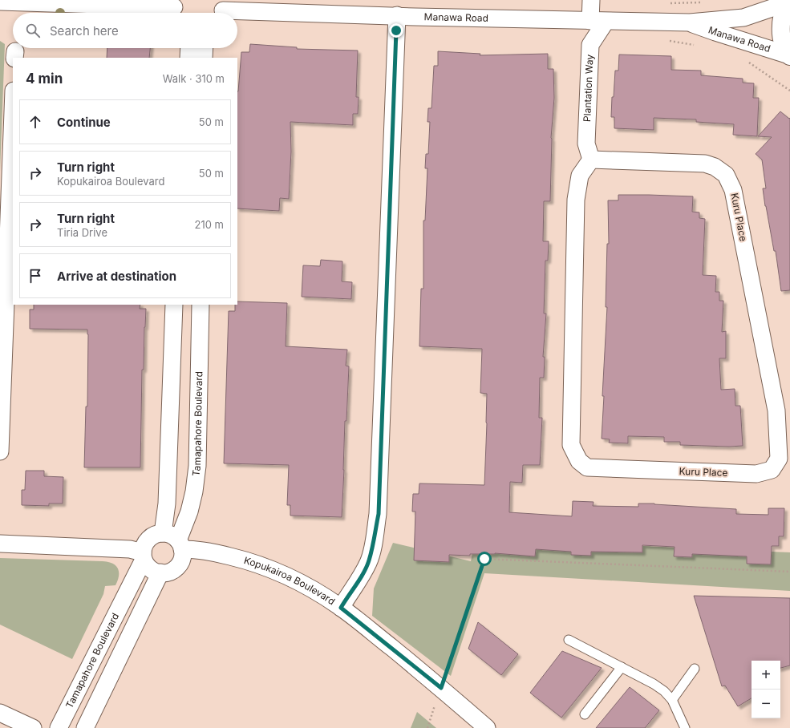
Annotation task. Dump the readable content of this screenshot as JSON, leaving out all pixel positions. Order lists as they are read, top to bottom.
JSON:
{
  "streets": {
    "street": [
      "Manawa Road",
      "Plantation Way",
      "Kuru Place",
      "Tamapahore Boulevard",
      "Kopukairoa Boulevard"
    ]
  },
  "crossings": [
    ["Manawa Road", "Plantation Way"],
    ["Plantation Way", "Kuru Place"],
    ["Tamapahore Boulevard", "Kopukairoa Boulevard"]
  ],
  "page": {
    "search": "Search here",
    "heading": ["4 min", "Walk · 310 m"],
    "list": [
      ["Continue", "50 m"],
      ["Turn right", "Kopukairoa Boulevard", "50 m"],
      ["Turn right", "Tiria Drive", "210 m"],
      "Arrive at destination"
    ],
    "map_buttons": ["+", "−"]
  }
}
